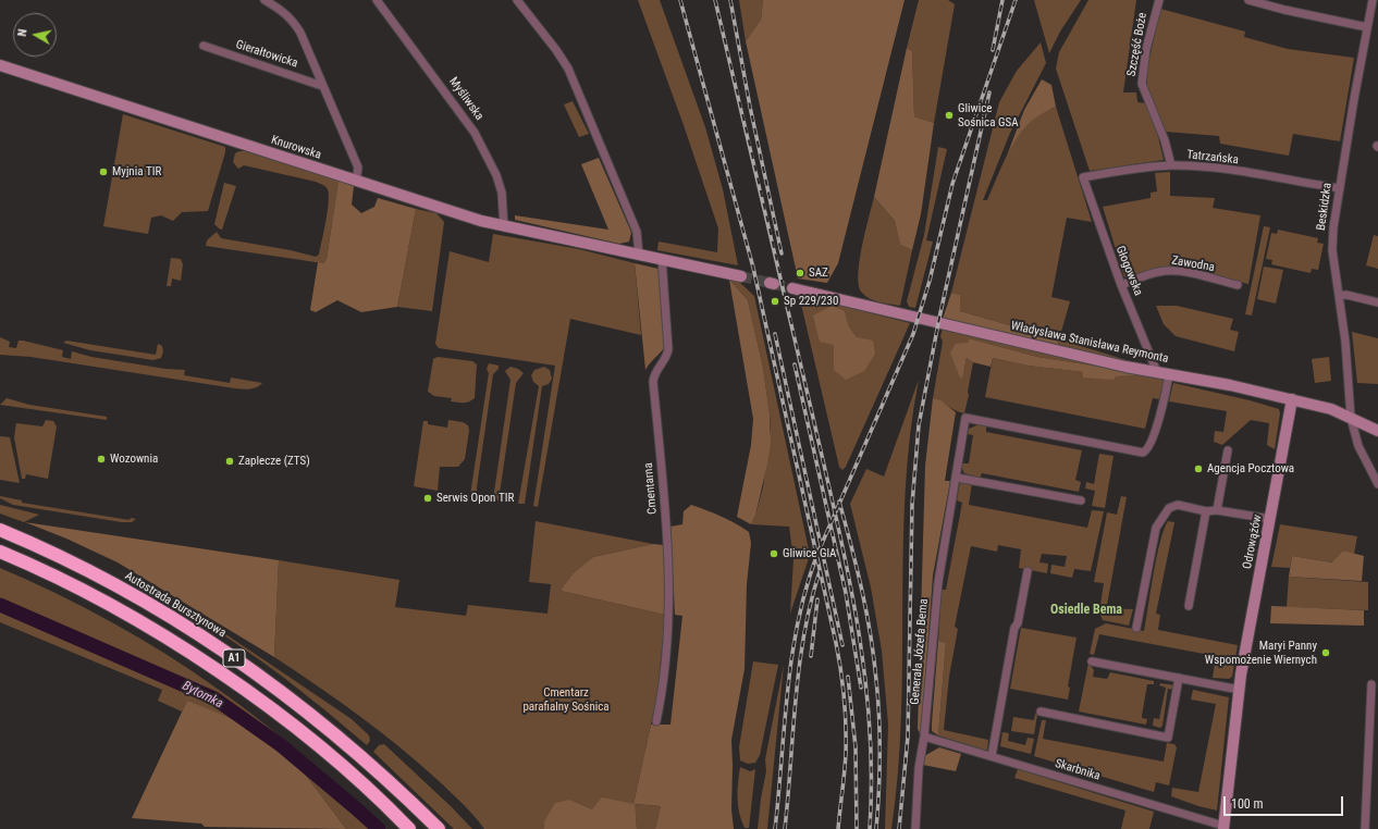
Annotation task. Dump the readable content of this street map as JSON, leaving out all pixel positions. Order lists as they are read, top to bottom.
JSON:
{
  "streets": {
    "highway": ["Autostrada Bursztynowa", "A1"],
    "street": [
      "Szczęść Boże",
      "Gierałtowicka",
      "Myśliwska",
      "Knurowska",
      "Tatrzańska",
      "Beskidzka",
      "Zawodna",
      "Głogowska",
      "Władysława Stanisława Reymonta",
      "Cmentarna",
      "Odrowążów",
      "Generała Józefa Bema",
      "Skarbnika"
    ]
  },
  "crossings": [
    ["Szczęść Boże", "Tatrzańska"],
    ["Gierałtowicka", "Knurowska"],
    ["Myśliwska", "Knurowska"],
    ["Tatrzańska", "Beskidzka"],
    ["Tatrzańska", "Głogowska"],
    ["Beskidzka", "Władysława Stanisława Reymonta"],
    ["Zawodna", "Głogowska"],
    ["Głogowska", "Władysława Stanisława Reymonta"],
    ["Władysława Stanisława Reymonta", "Odrowążów"],
    ["Władysława Stanisława Reymonta", "Generała Józefa Bema"],
    ["Odrowążów", "Skarbnika"],
    ["Generała Józefa Bema", "Skarbnika"]
  ],
  "districts": ["Osiedle Bema"],
  "water": ["Bytomka"],
  "parks": ["Cmentarz parafialny Sośnica"],
  "places": [
    "Gliwice Sośnica GSA",
    "Myjnia TIR",
    "SAZ",
    "Sp 229/230",
    "Wozownia",
    "Zaplecze (ZTS)",
    "Agencja Pocztowa",
    "Serwis Opon TIR",
    "Gliwice GlA",
    "Maryi Panny Wspomożenie Wiernych"
  ],
  "scale_bar": "100 m",
  "north": "left"
}
